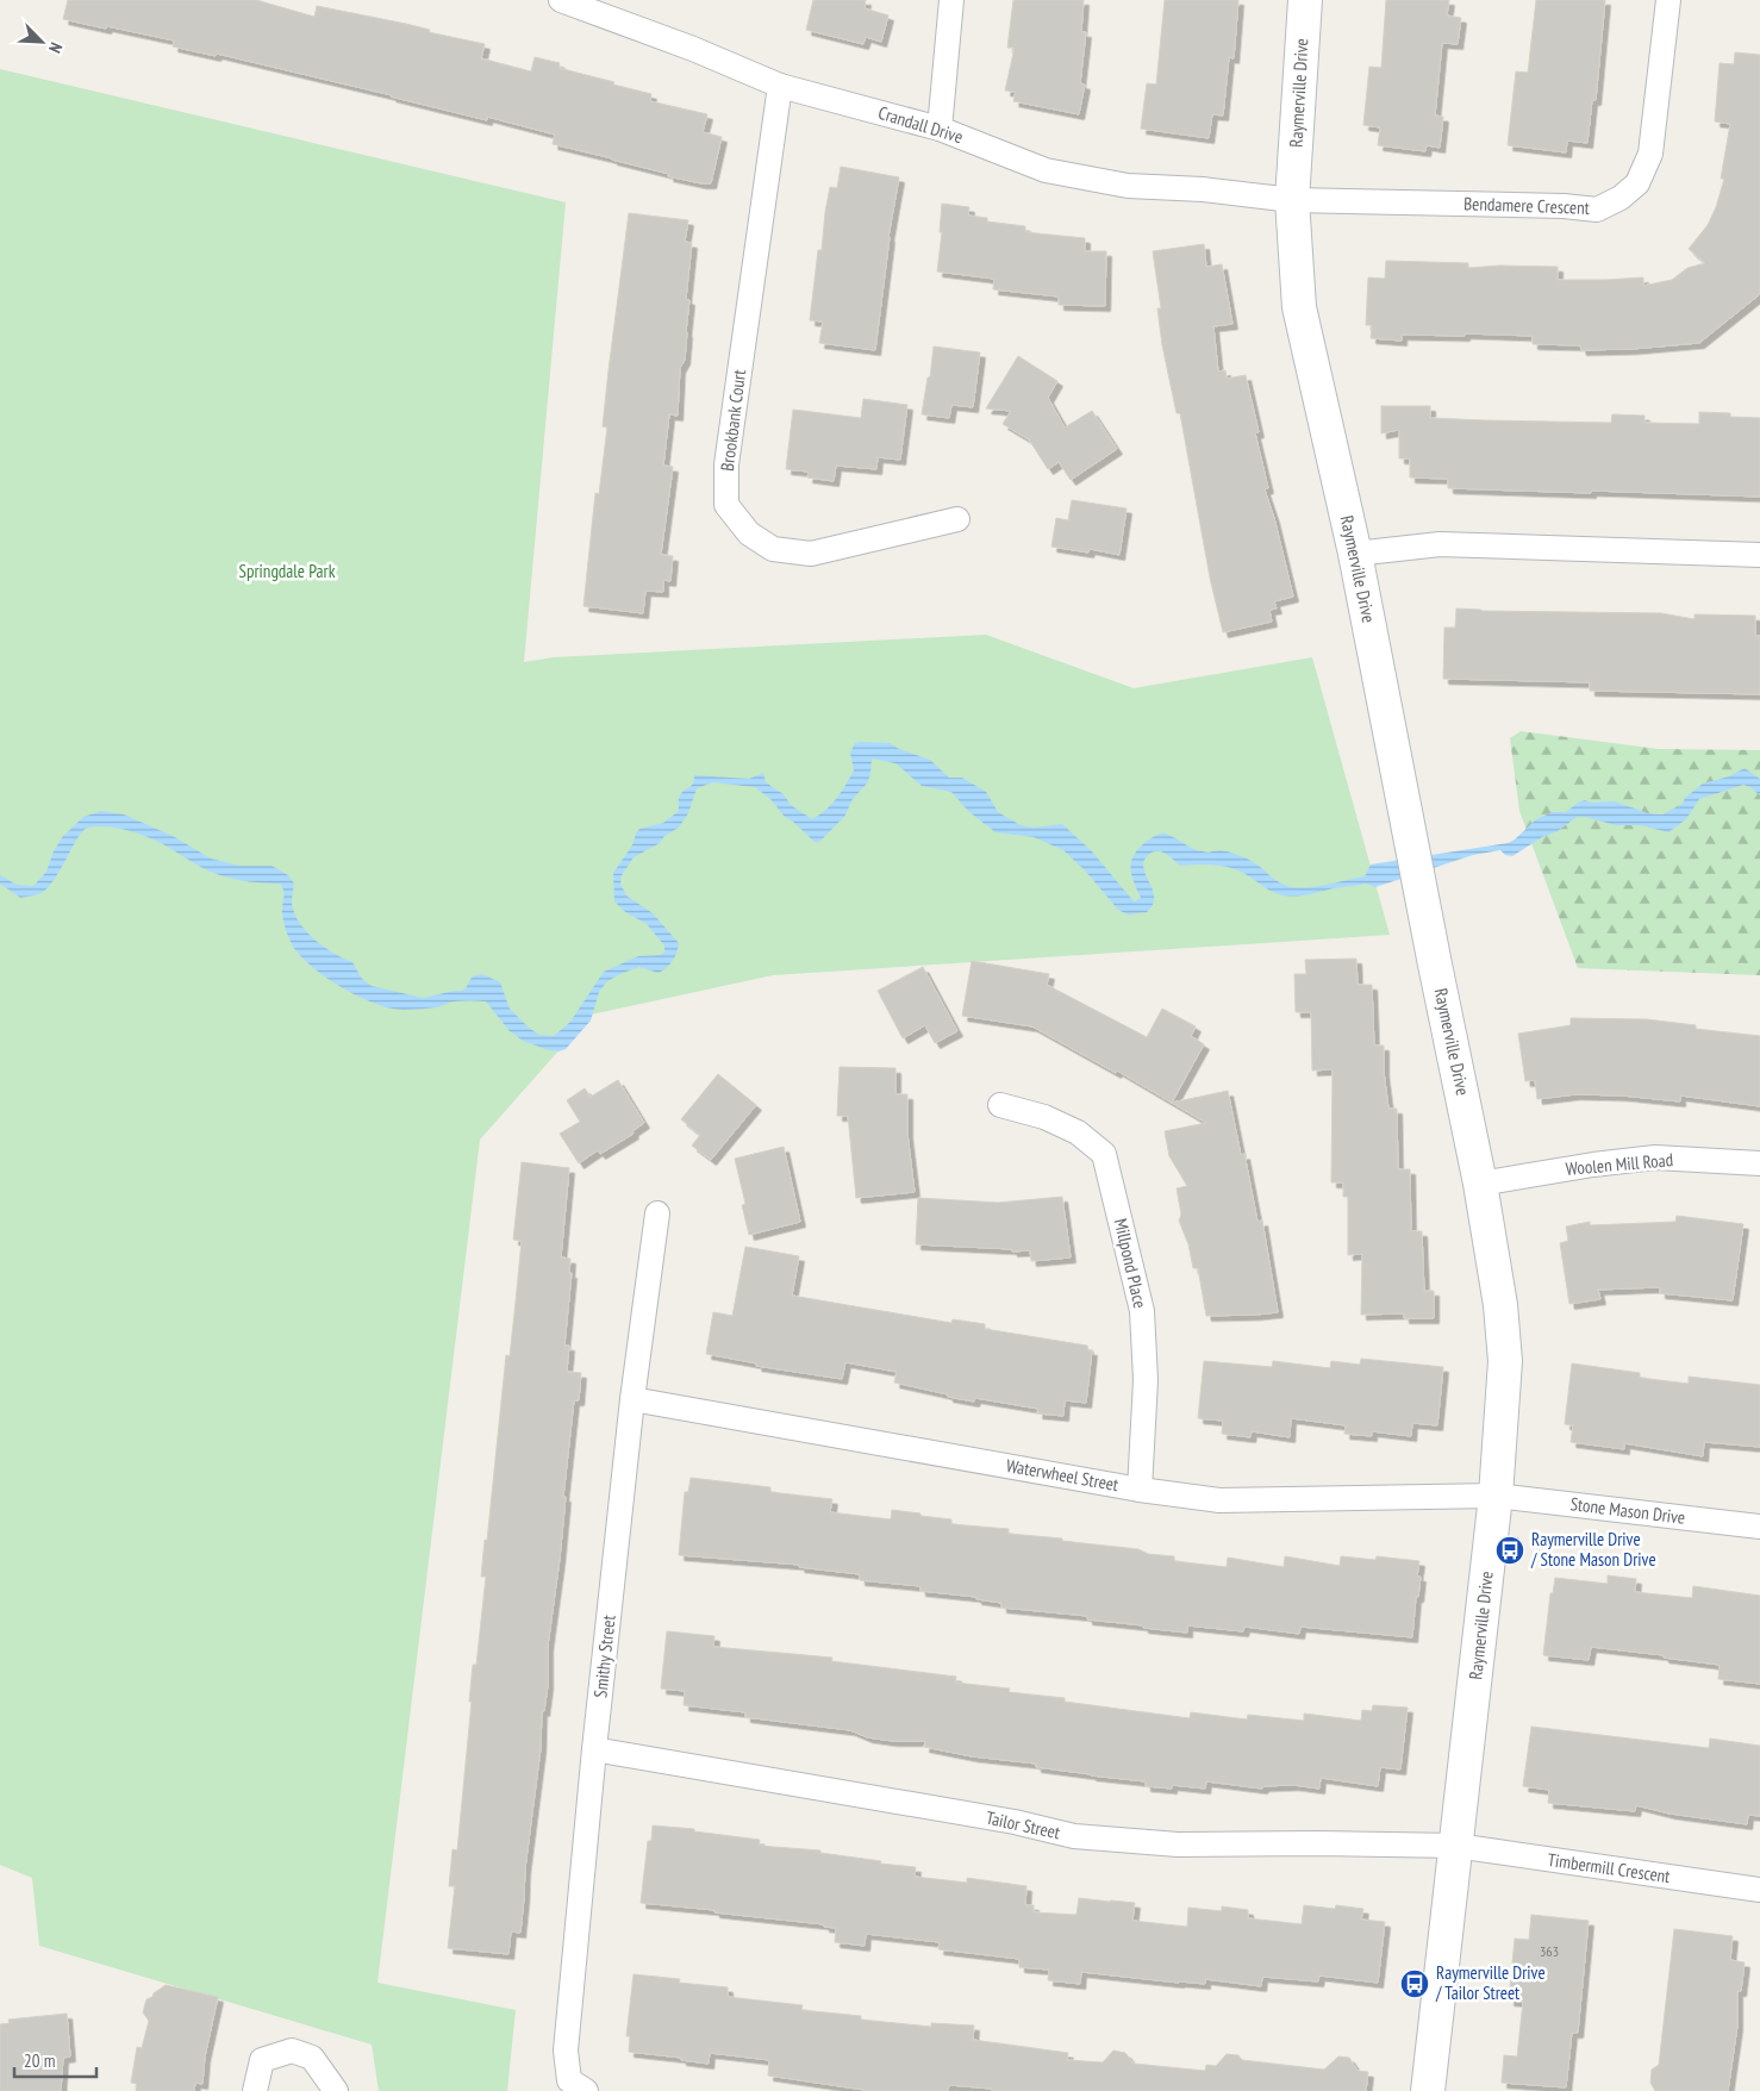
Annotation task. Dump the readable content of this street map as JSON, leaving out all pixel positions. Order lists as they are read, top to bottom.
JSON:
{
  "streets": {
    "street": [
      "Raymerville Drive",
      "Crandall Drive",
      "Bendamere Crescent",
      "Brookbank Court",
      "Woolen Mill Road",
      "Millpond Place",
      "Waterwheel Street",
      "Stone Mason Drive",
      "Smithy Street",
      "Tailor Street",
      "Timbermill Crescent"
    ]
  },
  "crossings": [
    ["Raymerville Drive", "Crandall Drive"],
    ["Raymerville Drive", "Bendamere Crescent"],
    ["Raymerville Drive", "Woolen Mill Road"],
    ["Raymerville Drive", "Waterwheel Street"],
    ["Raymerville Drive", "Stone Mason Drive"],
    ["Raymerville Drive", "Tailor Street"],
    ["Raymerville Drive", "Timbermill Crescent"],
    ["Crandall Drive", "Bendamere Crescent"],
    ["Crandall Drive", "Brookbank Court"],
    ["Millpond Place", "Waterwheel Street"],
    ["Waterwheel Street", "Stone Mason Drive"],
    ["Waterwheel Street", "Smithy Street"],
    ["Smithy Street", "Tailor Street"],
    ["Tailor Street", "Timbermill Crescent"]
  ],
  "parks": ["Springdale Park"],
  "places": {
    "bus stop": ["Raymerville Drive / Stone Mason Drive", "Raymerville Drive / Tailor Street"]
  },
  "house_numbers": ["363"],
  "scale_bar": "20 m",
  "north": "bottom right"
}
